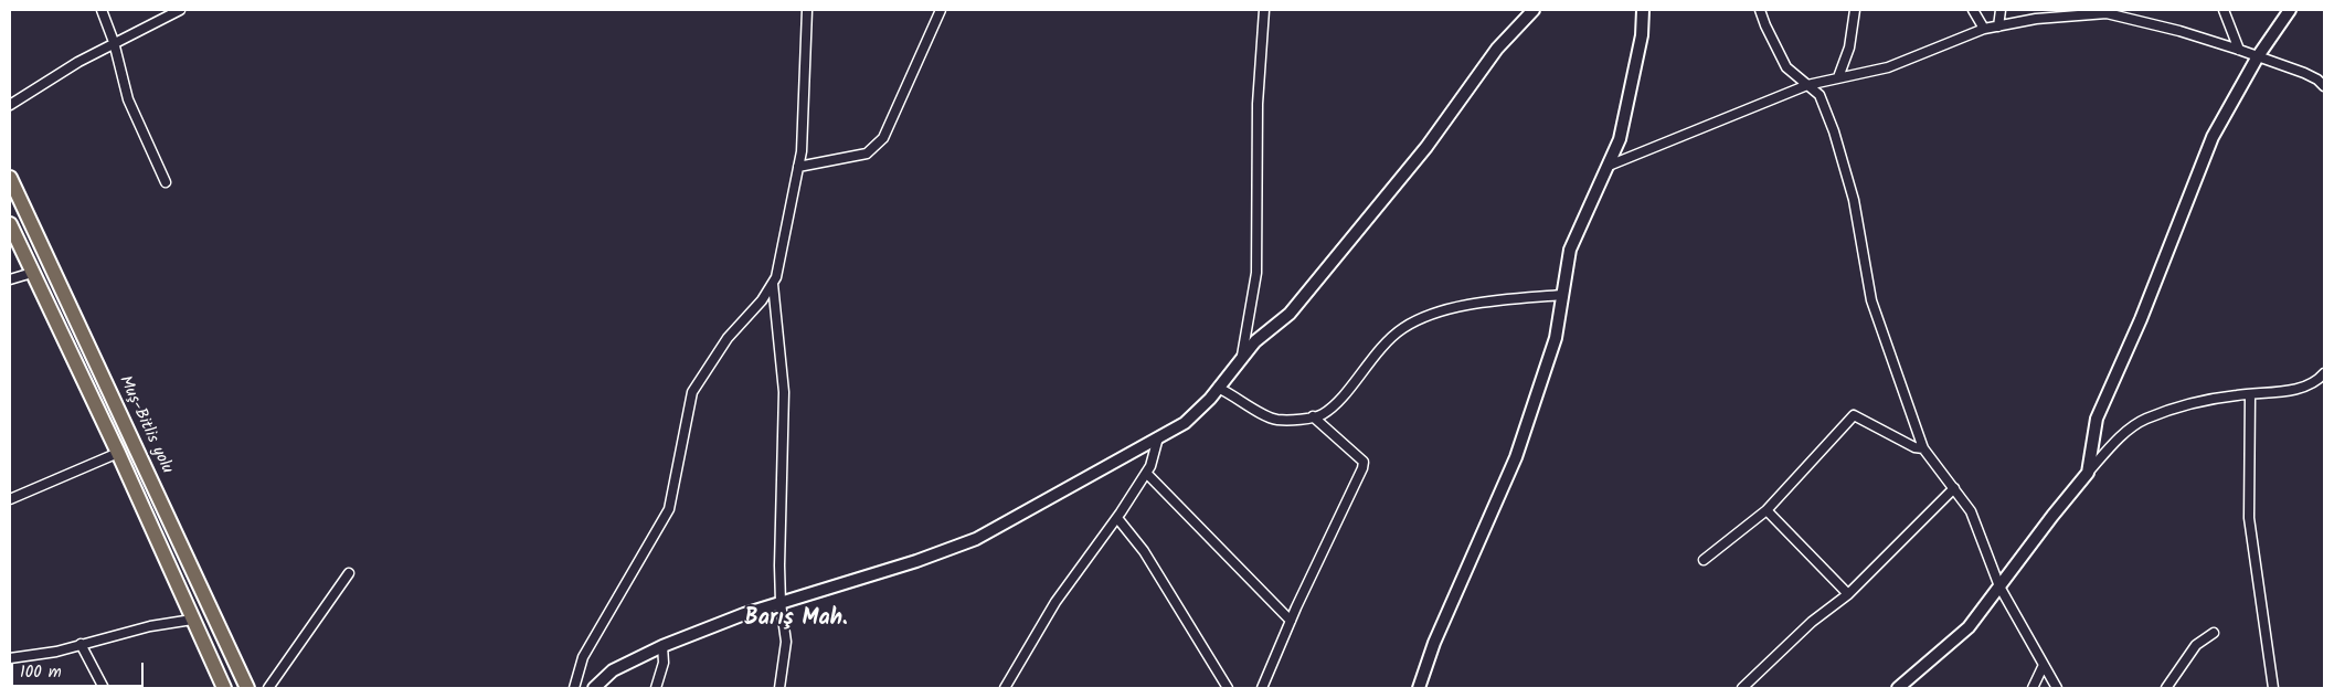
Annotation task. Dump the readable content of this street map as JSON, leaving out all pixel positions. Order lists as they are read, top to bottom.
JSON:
{
  "streets": {
    "highway": ["Muş-Bitlis yolu"]
  },
  "districts": ["Barış Mah."],
  "scale_bar": "100 m"
}
